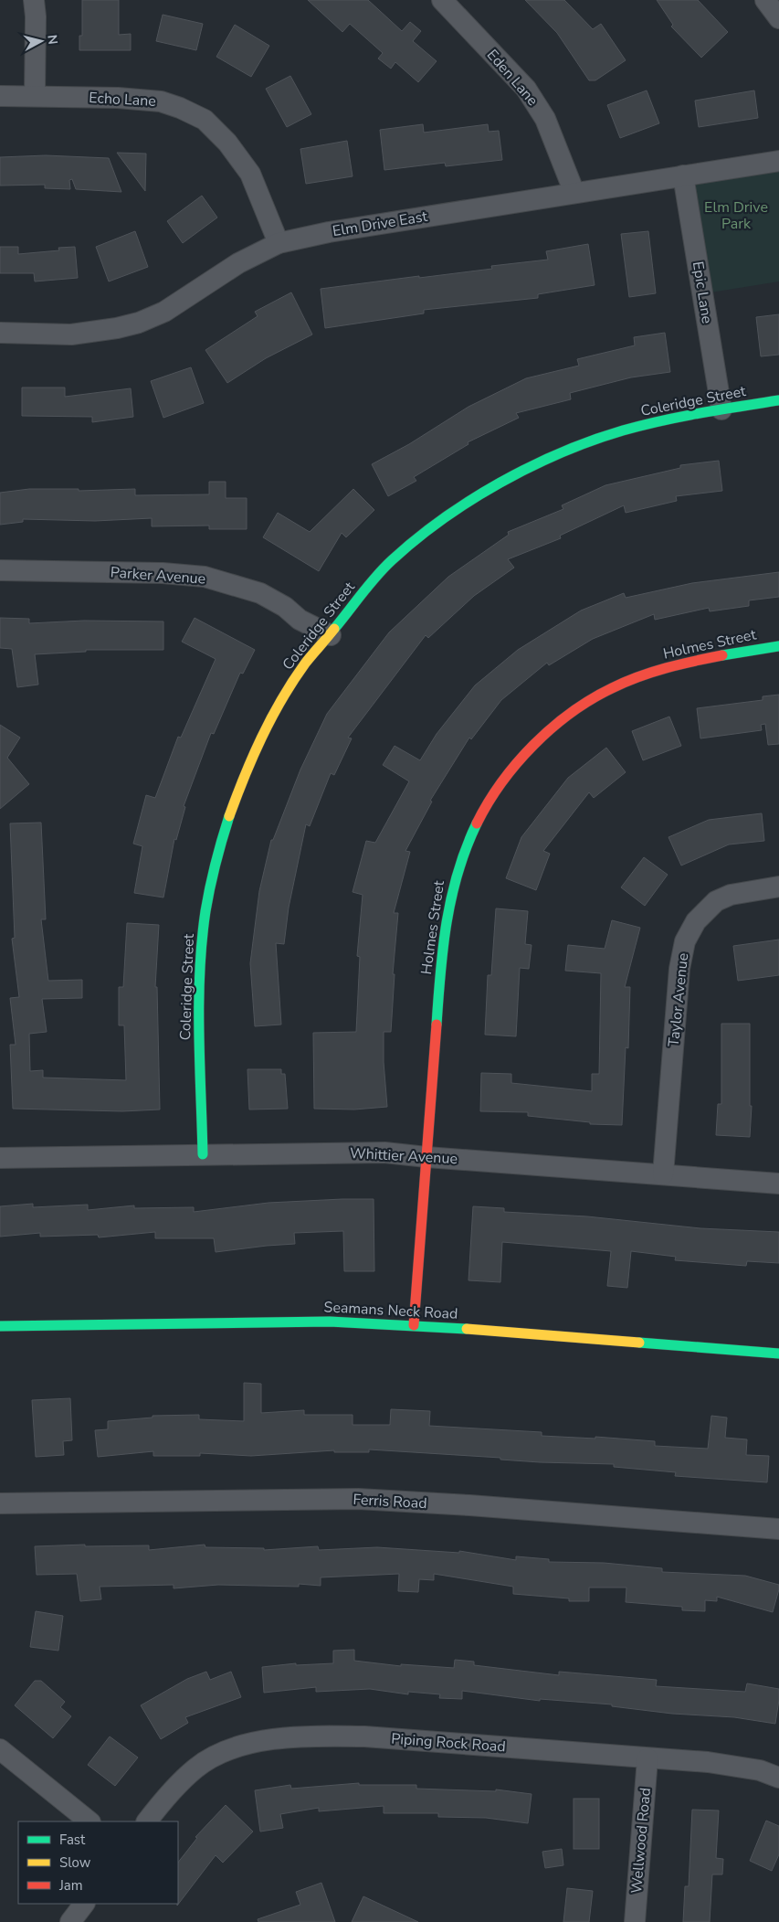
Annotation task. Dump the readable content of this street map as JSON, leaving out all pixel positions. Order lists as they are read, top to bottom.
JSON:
{
  "streets": {
    "street": [
      "Eden Lane",
      "Echo Lane",
      "Elm Drive East",
      "Epic Lane",
      "Coleridge Street",
      "Parker Avenue",
      "Holmes Street",
      "Taylor Avenue",
      "Whittier Avenue",
      "Seamans Neck Road",
      "Ferris Road",
      "Piping Rock Road",
      "Wellwood Road"
    ]
  },
  "crossings": [
    ["Eden Lane", "Elm Drive East"],
    ["Echo Lane", "Elm Drive East"],
    ["Elm Drive East", "Epic Lane"],
    ["Epic Lane", "Coleridge Street"],
    ["Coleridge Street", "Parker Avenue"],
    ["Coleridge Street", "Whittier Avenue"],
    ["Holmes Street", "Whittier Avenue"],
    ["Holmes Street", "Seamans Neck Road"],
    ["Taylor Avenue", "Whittier Avenue"],
    ["Piping Rock Road", "Wellwood Road"]
  ],
  "parks": ["Elm Drive Park"],
  "legend": ["Fast", "Slow", "Jam"],
  "north": "right"
}
